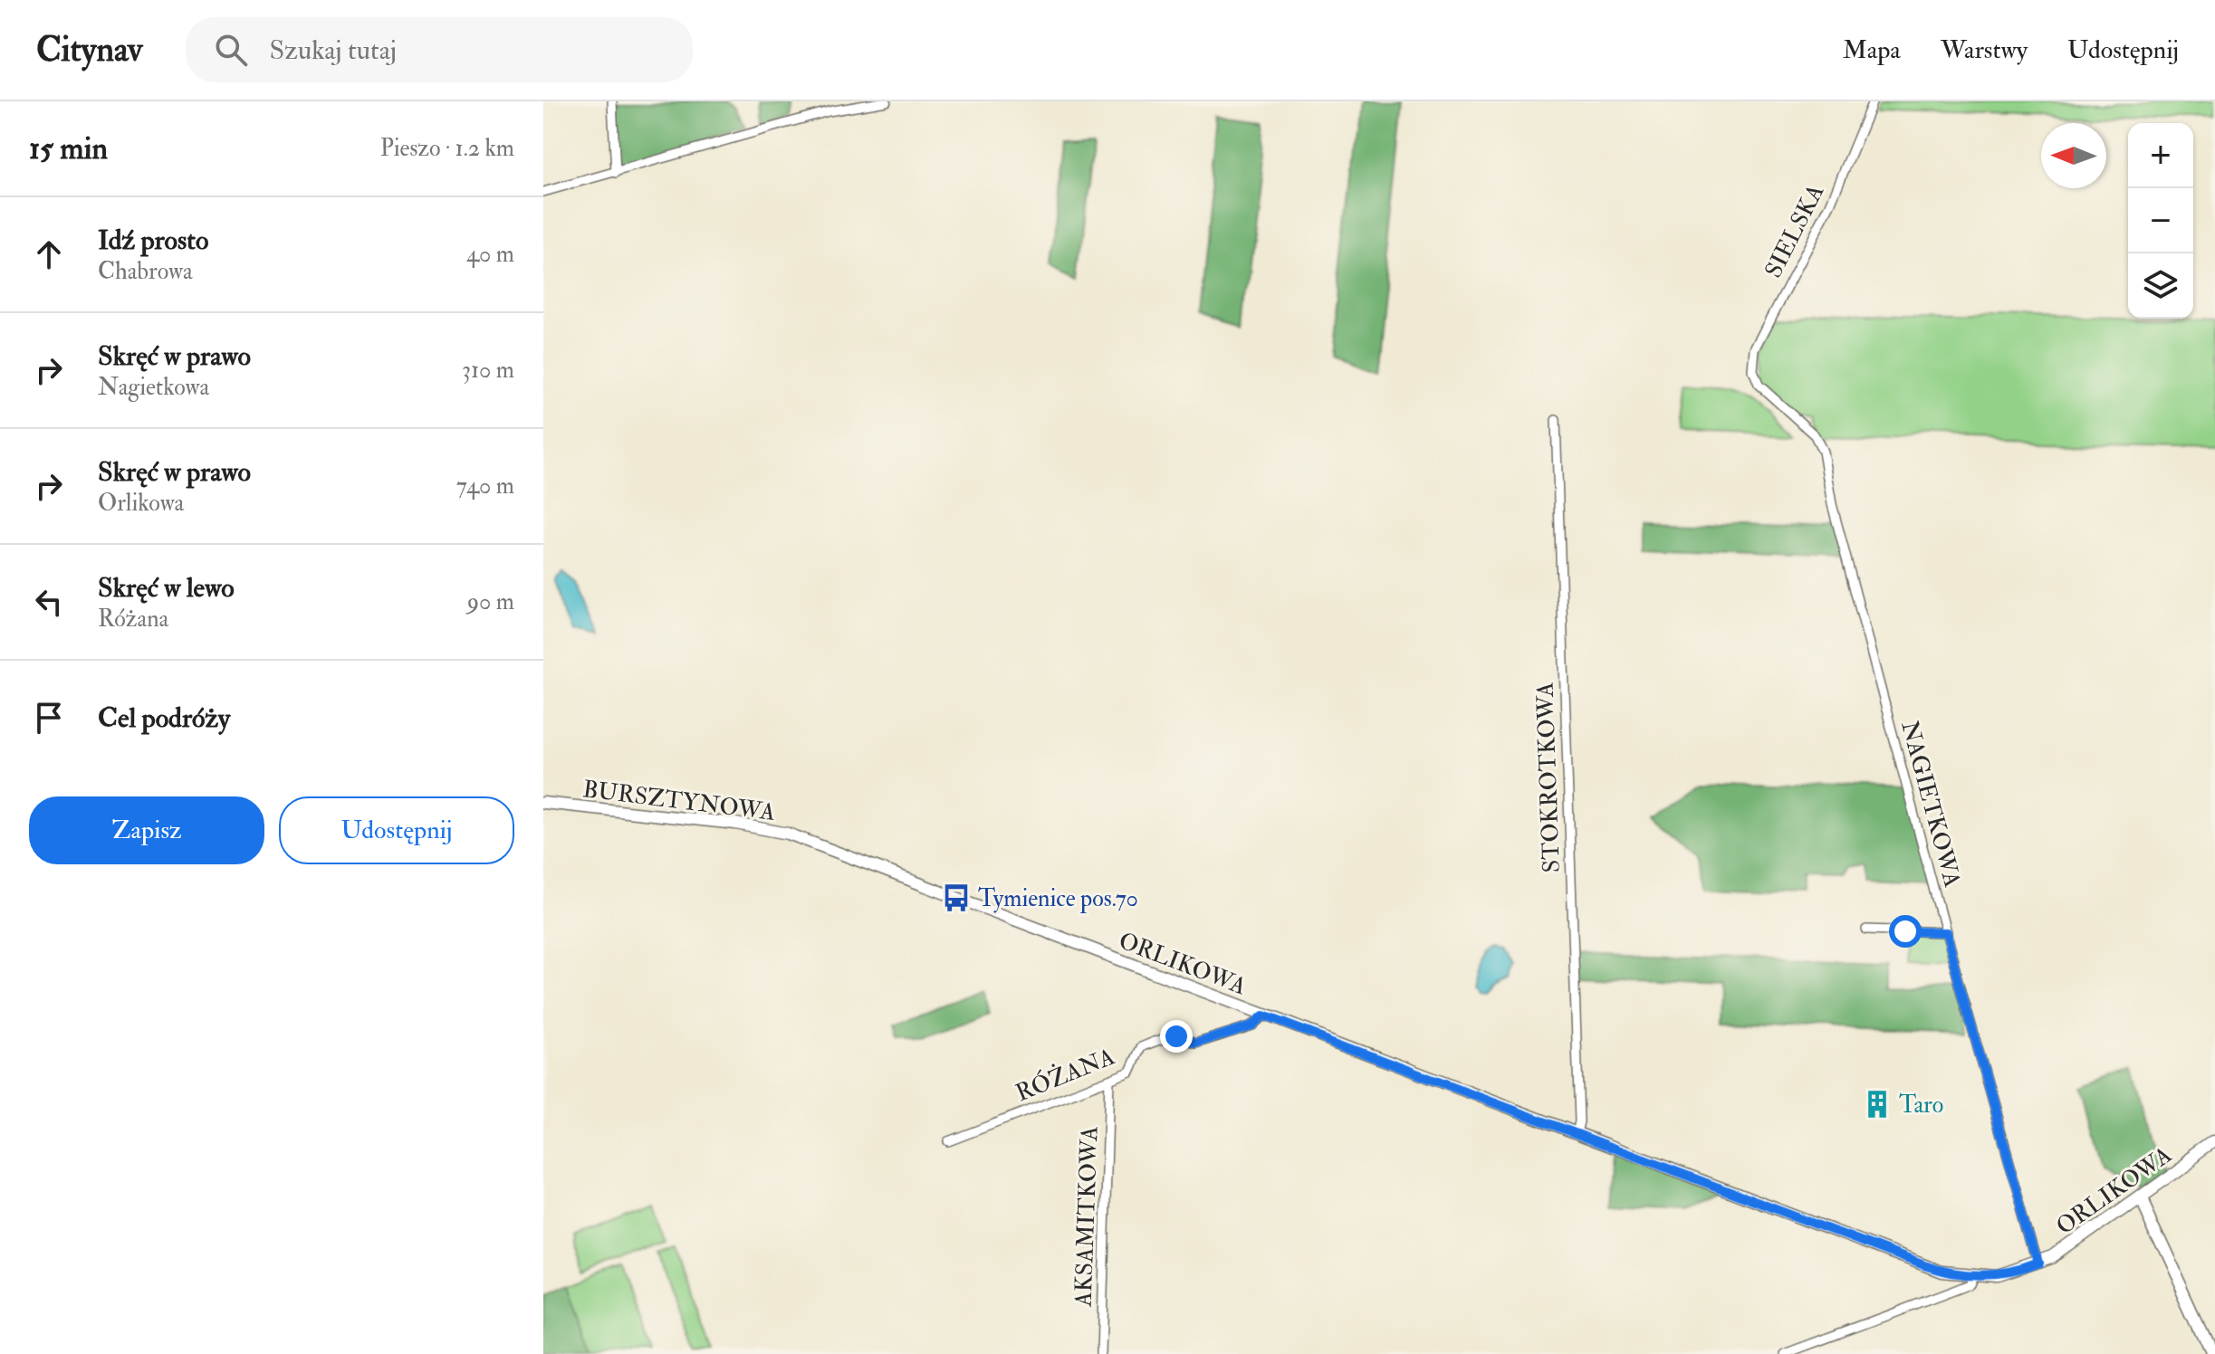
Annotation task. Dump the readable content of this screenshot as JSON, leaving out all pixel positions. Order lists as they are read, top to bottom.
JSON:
{
  "streets": {
    "street": [
      "SIELSKA",
      "STOKROTKOWA",
      "BURSZTYNOWA",
      "NAGIETKOWA",
      "ORLIKOWA",
      "RÓŻANA",
      "AKSAMITKOWA"
    ]
  },
  "crossings": [
    ["SIELSKA", "NAGIETKOWA"],
    ["STOKROTKOWA", "ORLIKOWA"],
    ["BURSZTYNOWA", "ORLIKOWA"],
    ["NAGIETKOWA", "ORLIKOWA"],
    ["ORLIKOWA", "RÓŻANA"],
    ["RÓŻANA", "AKSAMITKOWA"]
  ],
  "places": {
    "bus stop": ["Tymienice pos.70"],
    "building": ["Taro"]
  },
  "north": "left",
  "page": {
    "header": "Citynav",
    "search": "Szukaj tutaj",
    "nav": ["Mapa", "Warstwy", "Udostępnij"],
    "heading": ["15 min", "Pieszo · 1.2 km"],
    "map_buttons": ["+", "−"],
    "list": [
      ["Idź prosto", "Chabrowa", "40 m"],
      ["Skręć w prawo", "Nagietkowa", "310 m"],
      ["Skręć w prawo", "Orlikowa", "740 m"],
      ["Skręć w lewo", "Różana", "90 m"],
      "Cel podróży"
    ],
    "buttons": ["Zapisz", "Udostępnij"]
  }
}
